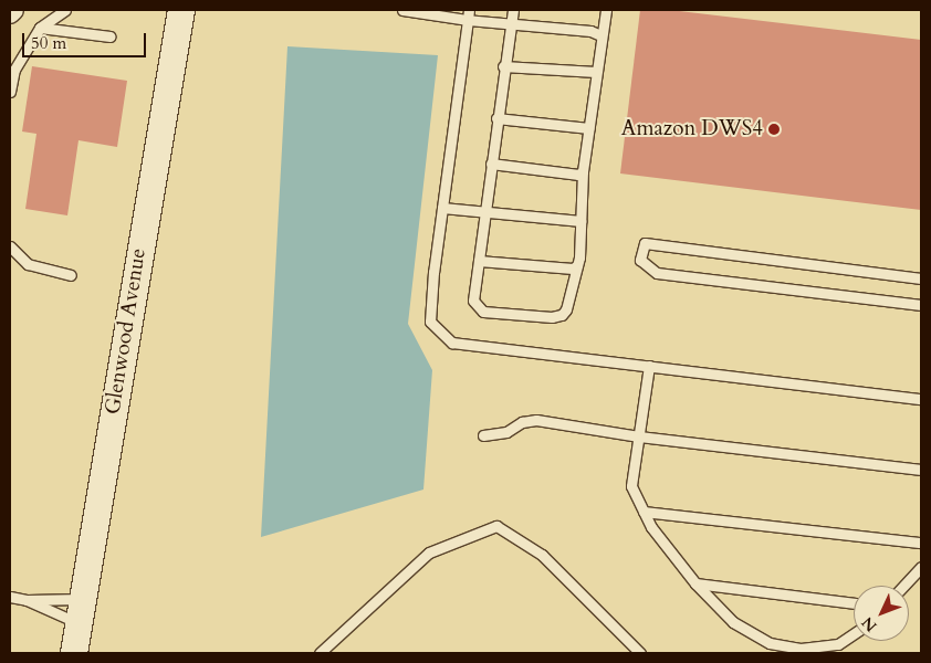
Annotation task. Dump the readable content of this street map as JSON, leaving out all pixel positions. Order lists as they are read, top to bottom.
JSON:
{
  "streets": {
    "street": ["Glenwood Avenue"]
  },
  "places": ["Amazon DWS4"],
  "scale_bar": "50 m",
  "north": "bottom left"
}
